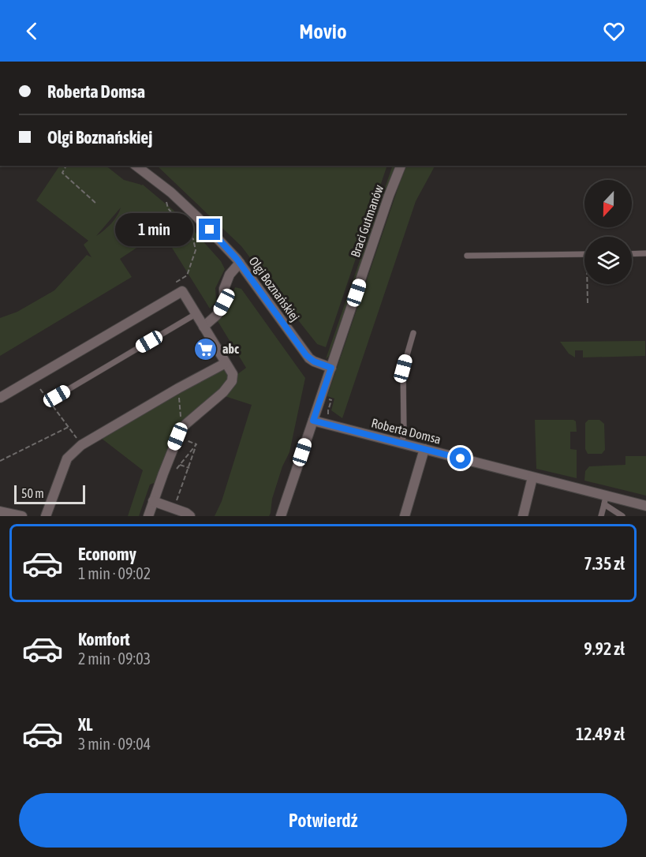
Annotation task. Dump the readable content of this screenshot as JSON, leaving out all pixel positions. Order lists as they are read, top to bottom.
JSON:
{
  "streets": {
    "street": ["Braci Gutmanów", "Olgi Boznańskiej", "Roberta Domsa"]
  },
  "crossings": [
    ["Braci Gutmanów", "Olgi Boznańskiej"],
    ["Braci Gutmanów", "Roberta Domsa"]
  ],
  "places": {
    "supermarket": ["abc"]
  },
  "scale_bar": "50 m",
  "north": "bottom",
  "page": {
    "header": "Movio",
    "banner": ["Roberta Domsa", "Olgi Boznańskiej"],
    "bubble": "1 min",
    "scale": "50 m",
    "list": [
      {
        "name": "Economy",
        "note": "1 min · 09:02",
        "value": "7.35 zł"
      },
      {
        "name": "Komfort",
        "note": "2 min · 09:03",
        "value": "9.92 zł"
      },
      {
        "name": "XL",
        "note": "3 min · 09:04",
        "value": "12.49 zł"
      }
    ],
    "buttons": "Potwierdź"
  }
}
